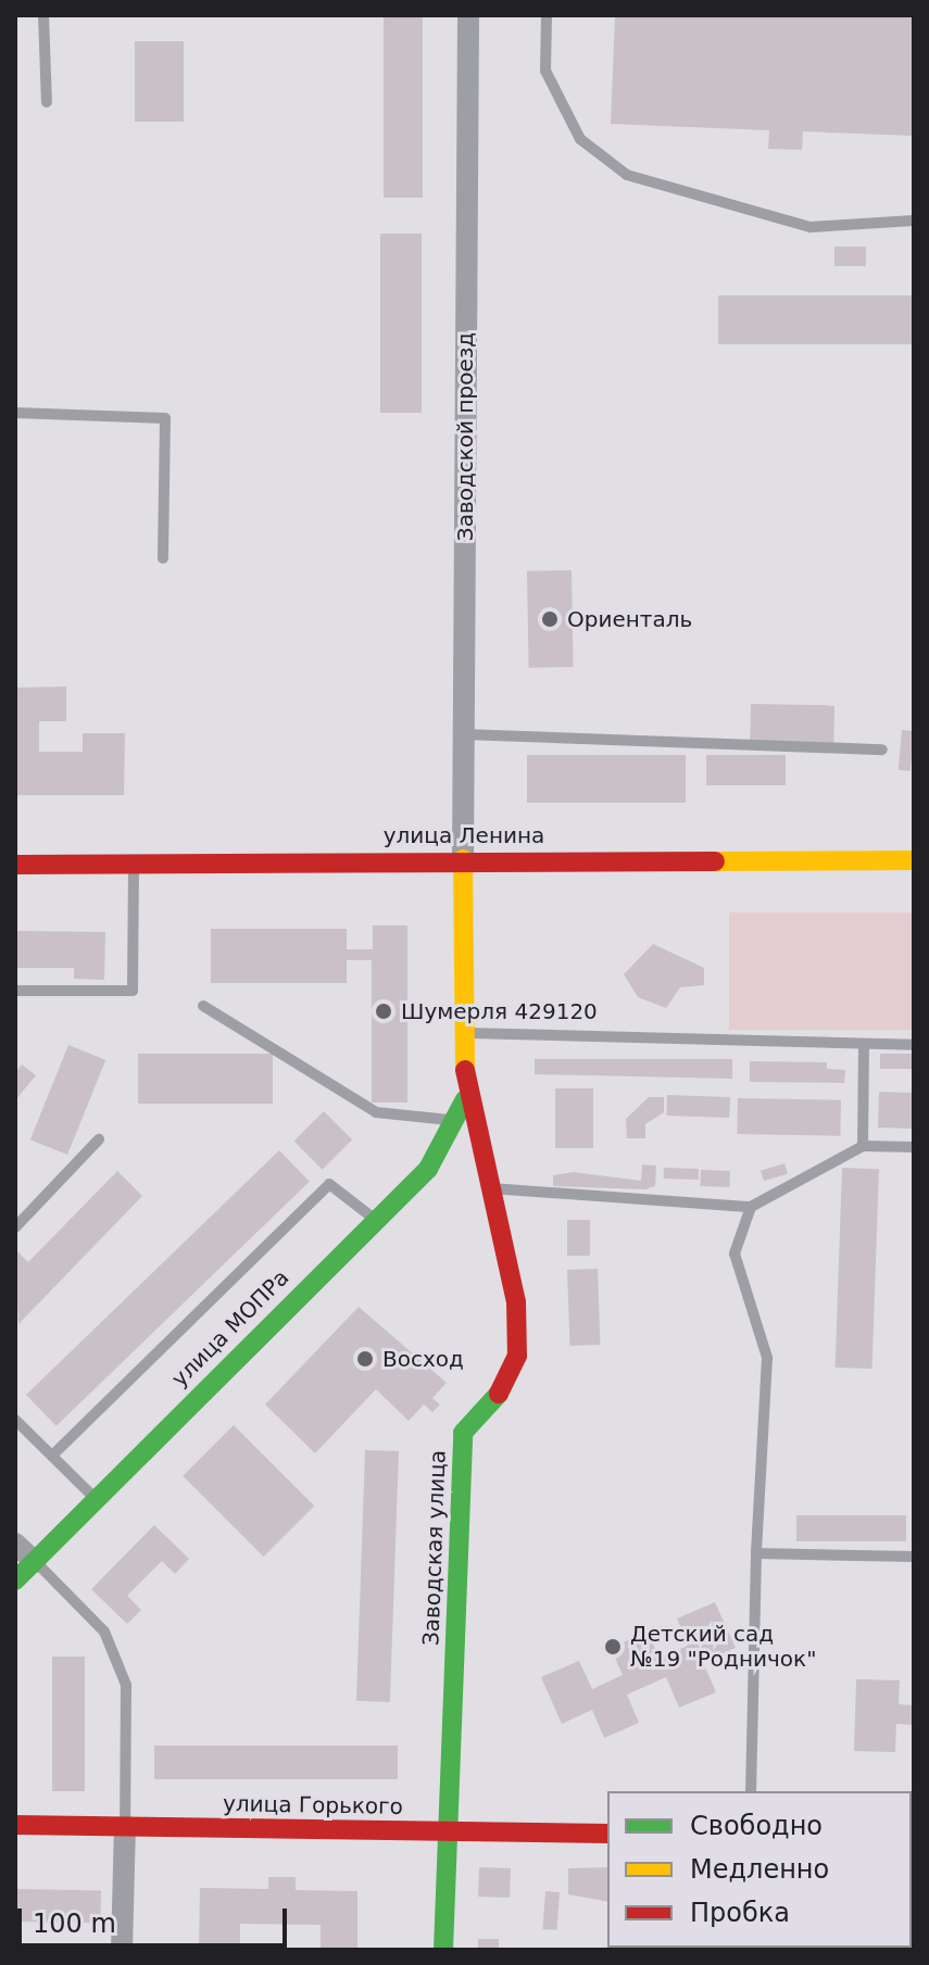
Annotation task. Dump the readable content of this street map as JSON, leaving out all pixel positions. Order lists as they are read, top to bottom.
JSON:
{
  "streets": {
    "street": [
      "Заводской проезд",
      "улица Ленина",
      "улица МОПРа",
      "Заводская улица",
      "улица Горького"
    ]
  },
  "crossings": [
    ["Заводской проезд", "улица Ленина"],
    ["Заводской проезд", "Заводская улица"],
    ["улица Ленина", "Заводская улица"],
    ["улица МОПРа", "Заводская улица"],
    ["Заводская улица", "улица Горького"]
  ],
  "places": [
    "Ориенталь",
    "Шумерля 429120",
    "Восход",
    "Детский сад №19 \"Родничок\""
  ],
  "legend": ["Свободно", "Медленно", "Пробка"],
  "scale_bar": "100 m"
}
